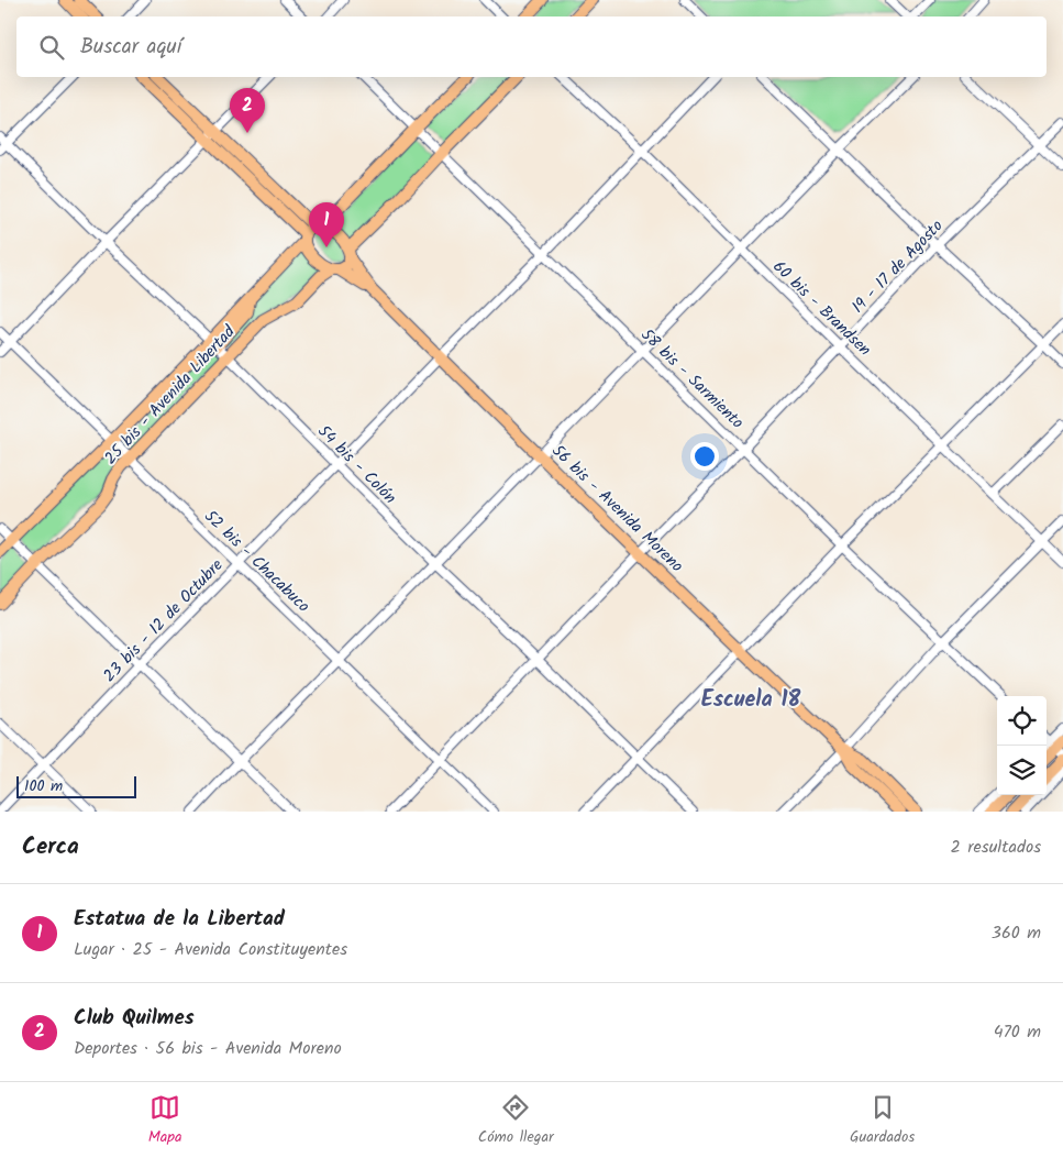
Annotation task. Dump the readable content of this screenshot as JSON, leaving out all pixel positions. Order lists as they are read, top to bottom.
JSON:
{
  "streets": {
    "main road": ["25 bis - Avenida Libertad", "56 bis - Avenida Moreno"],
    "street": [
      "19 - 17 de Agosto",
      "60 bis - Brandsen",
      "58 bis - Sarmiento",
      "54 bis - Colón",
      "52 bis - Chacabuco",
      "23 bis - 12 de Octubre"
    ]
  },
  "crossings": [
    ["19 - 17 de Agosto", "60 bis - Brandsen"],
    ["19 - 17 de Agosto", "58 bis - Sarmiento"],
    ["19 - 17 de Agosto", "54 bis - Colón"],
    ["19 - 17 de Agosto", "56 bis - Avenida Moreno"],
    ["19 - 17 de Agosto", "52 bis - Chacabuco"],
    ["60 bis - Brandsen", "23 bis - 12 de Octubre"],
    ["58 bis - Sarmiento", "25 bis - Avenida Libertad"],
    ["58 bis - Sarmiento", "23 bis - 12 de Octubre"],
    ["25 bis - Avenida Libertad", "54 bis - Colón"],
    ["25 bis - Avenida Libertad", "56 bis - Avenida Moreno"],
    ["25 bis - Avenida Libertad", "52 bis - Chacabuco"],
    ["54 bis - Colón", "23 bis - 12 de Octubre"],
    ["56 bis - Avenida Moreno", "23 bis - 12 de Octubre"],
    ["52 bis - Chacabuco", "23 bis - 12 de Octubre"]
  ],
  "districts": ["Escuela 18"],
  "scale_bar": "100 m",
  "page": {
    "search": "Buscar aquí",
    "pins": ["2", "1"],
    "scale": "100 m",
    "heading": ["Cerca", "2 resultados"],
    "list": [
      {
        "mark": "1",
        "name": "Estatua de la Libertad",
        "note": "Lugar · 25 - Avenida Constituyentes",
        "value": "360 m"
      },
      {
        "mark": "2",
        "name": "Club Quilmes",
        "note": "Deportes · 56 bis - Avenida Moreno",
        "value": "470 m"
      }
    ],
    "nav": ["Mapa", "Cómo llegar", "Guardados"]
  }
}
